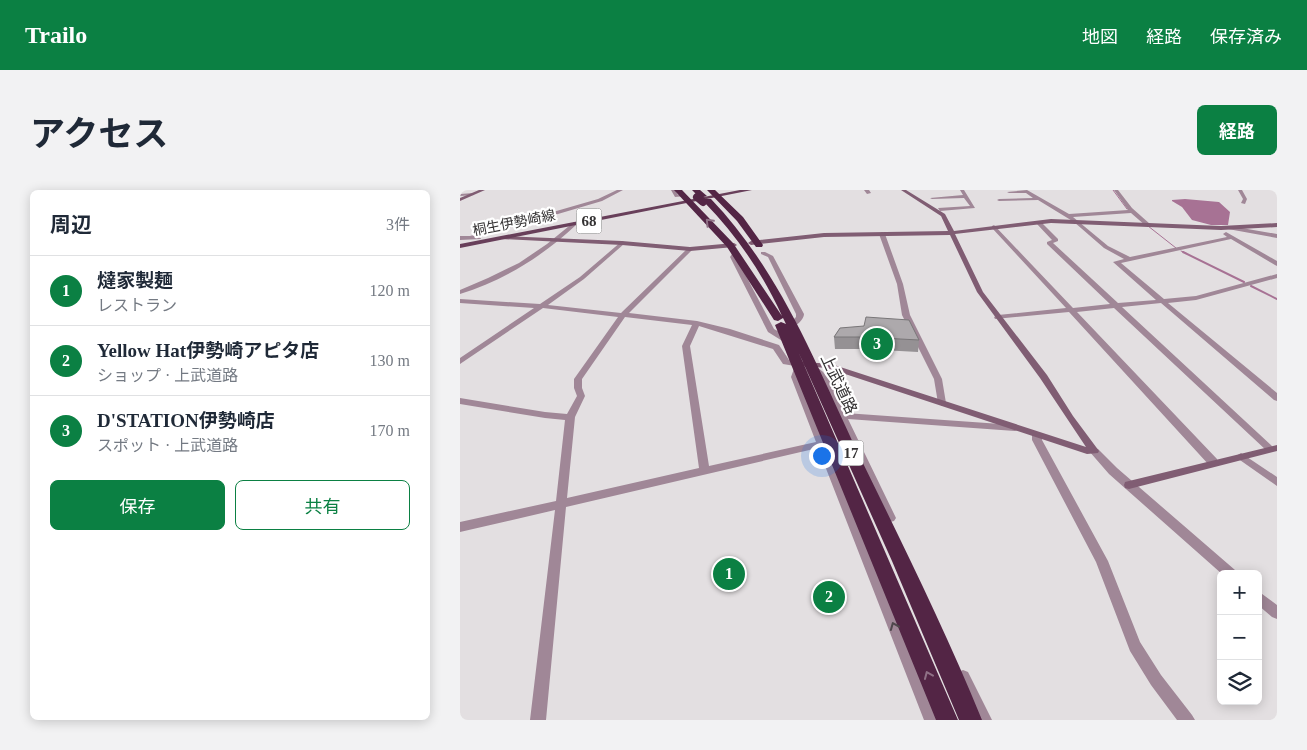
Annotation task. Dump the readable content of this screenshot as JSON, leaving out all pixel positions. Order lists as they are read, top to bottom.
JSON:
{
  "streets": {
    "highway": ["上武道路", "17"],
    "main road": ["68", "桐生伊勢崎線"]
  },
  "crossings": [
    ["桐生伊勢崎線", "上武道路"]
  ],
  "page": {
    "header": "Trailo",
    "nav": ["地図", "経路", "保存済み"],
    "title": "アクセス",
    "buttons": [
      "経路",
      ["保存", "共有"]
    ],
    "heading": ["周辺", "3件"],
    "list": [
      {
        "mark": "1",
        "name": "燵家製麺",
        "note": "レストラン",
        "value": "120 m"
      },
      {
        "mark": "2",
        "name": "Yellow Hat伊勢崎アピタ店",
        "note": "ショップ · 上武道路",
        "value": "130 m"
      },
      {
        "mark": "3",
        "name": "D'STATION伊勢崎店",
        "note": "スポット · 上武道路",
        "value": "170 m"
      }
    ],
    "pins": ["3", "1", "2"],
    "map_buttons": ["+", "−"]
  }
}
